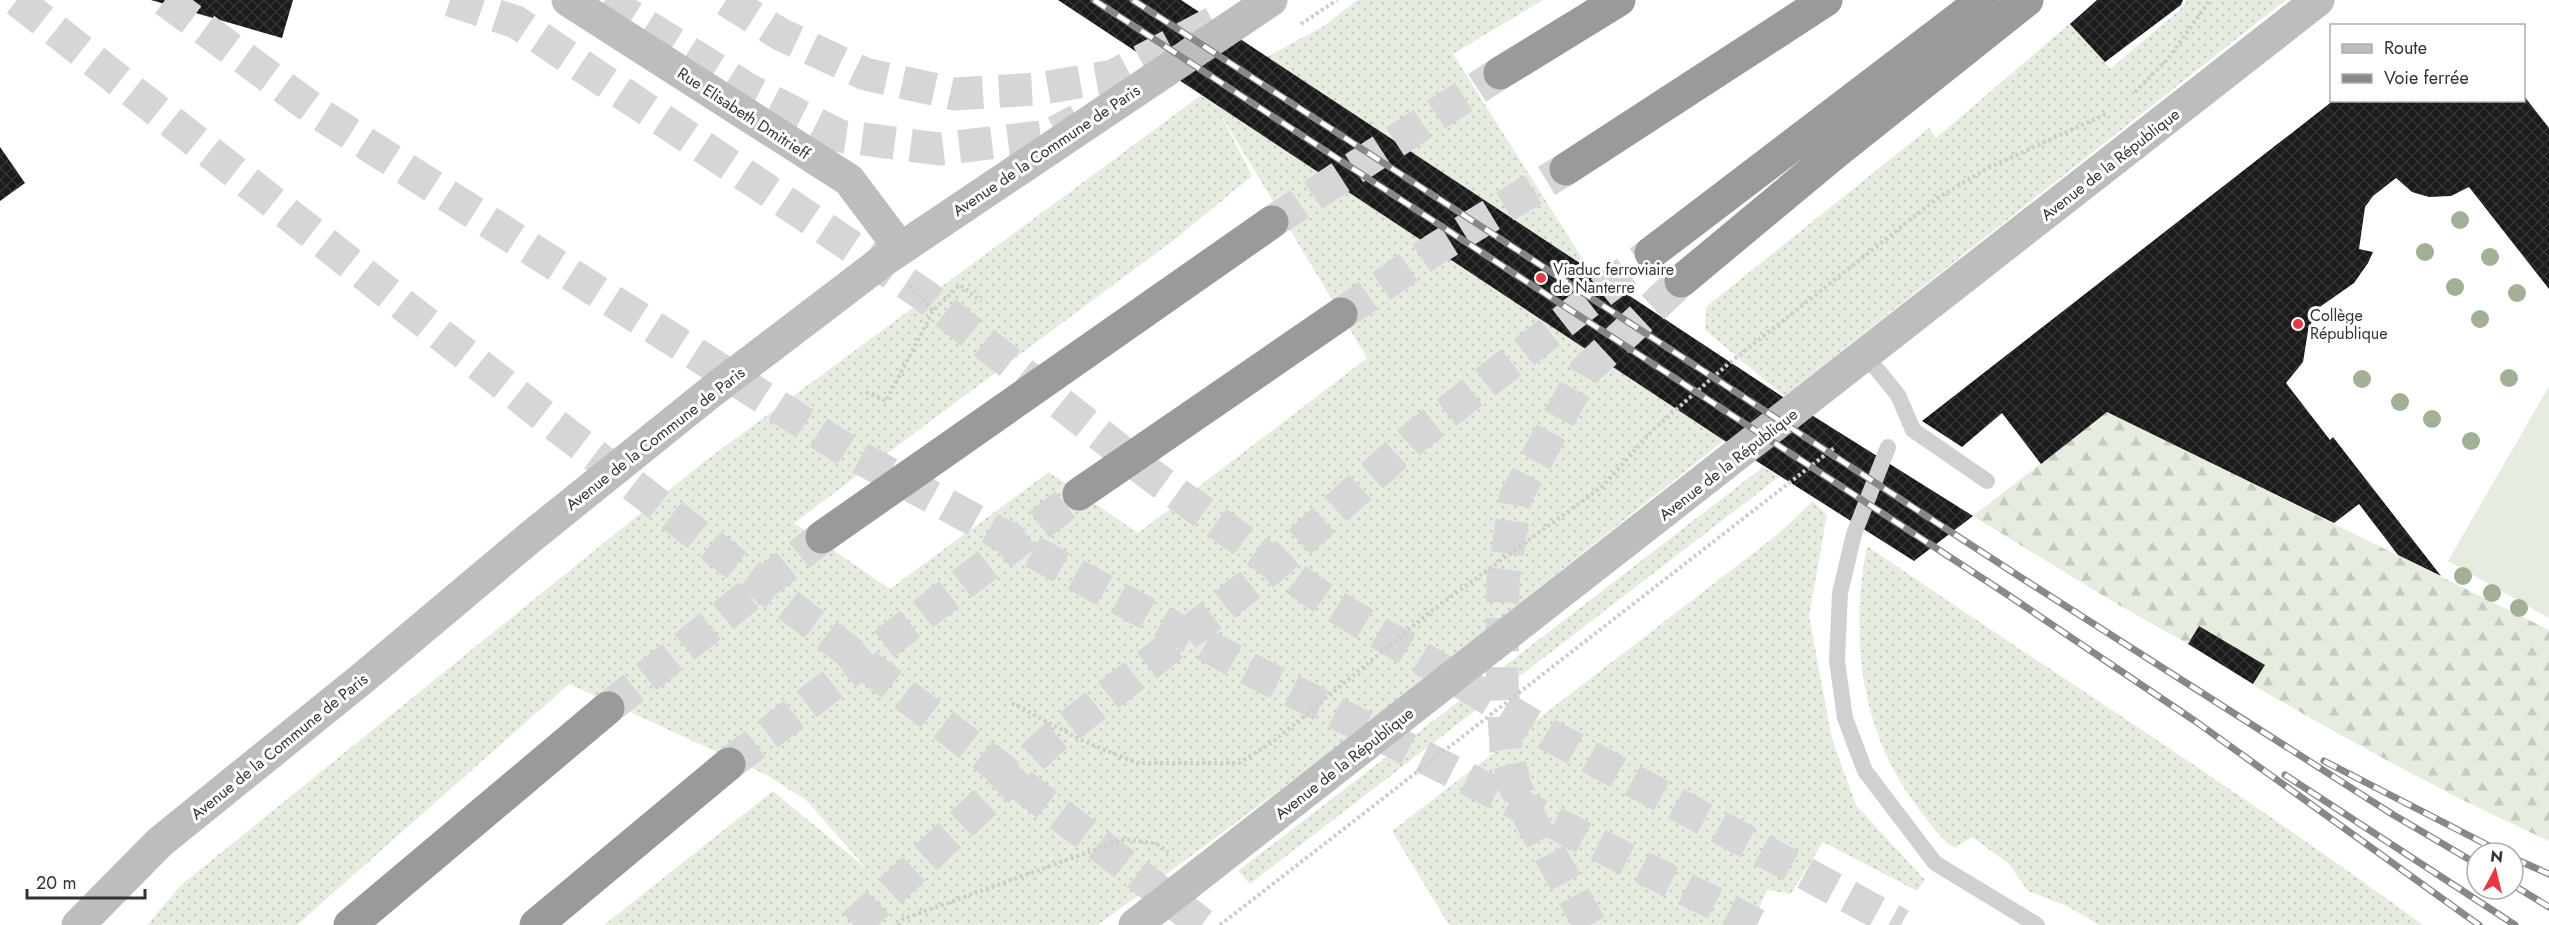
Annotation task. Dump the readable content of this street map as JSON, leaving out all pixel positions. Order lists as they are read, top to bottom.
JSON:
{
  "streets": {
    "main road": ["Rue Elisabeth Dmitrieff", "Avenue de la Commune de Paris", "Avenue de la République"]
  },
  "crossings": [
    ["Rue Elisabeth Dmitrieff", "Avenue de la Commune de Paris"]
  ],
  "places": ["Viaduc ferroviaire de Nanterre", "Collège République"],
  "legend": ["Route", "Voie ferrée"],
  "scale_bar": "20 m",
  "north": "top"
}
